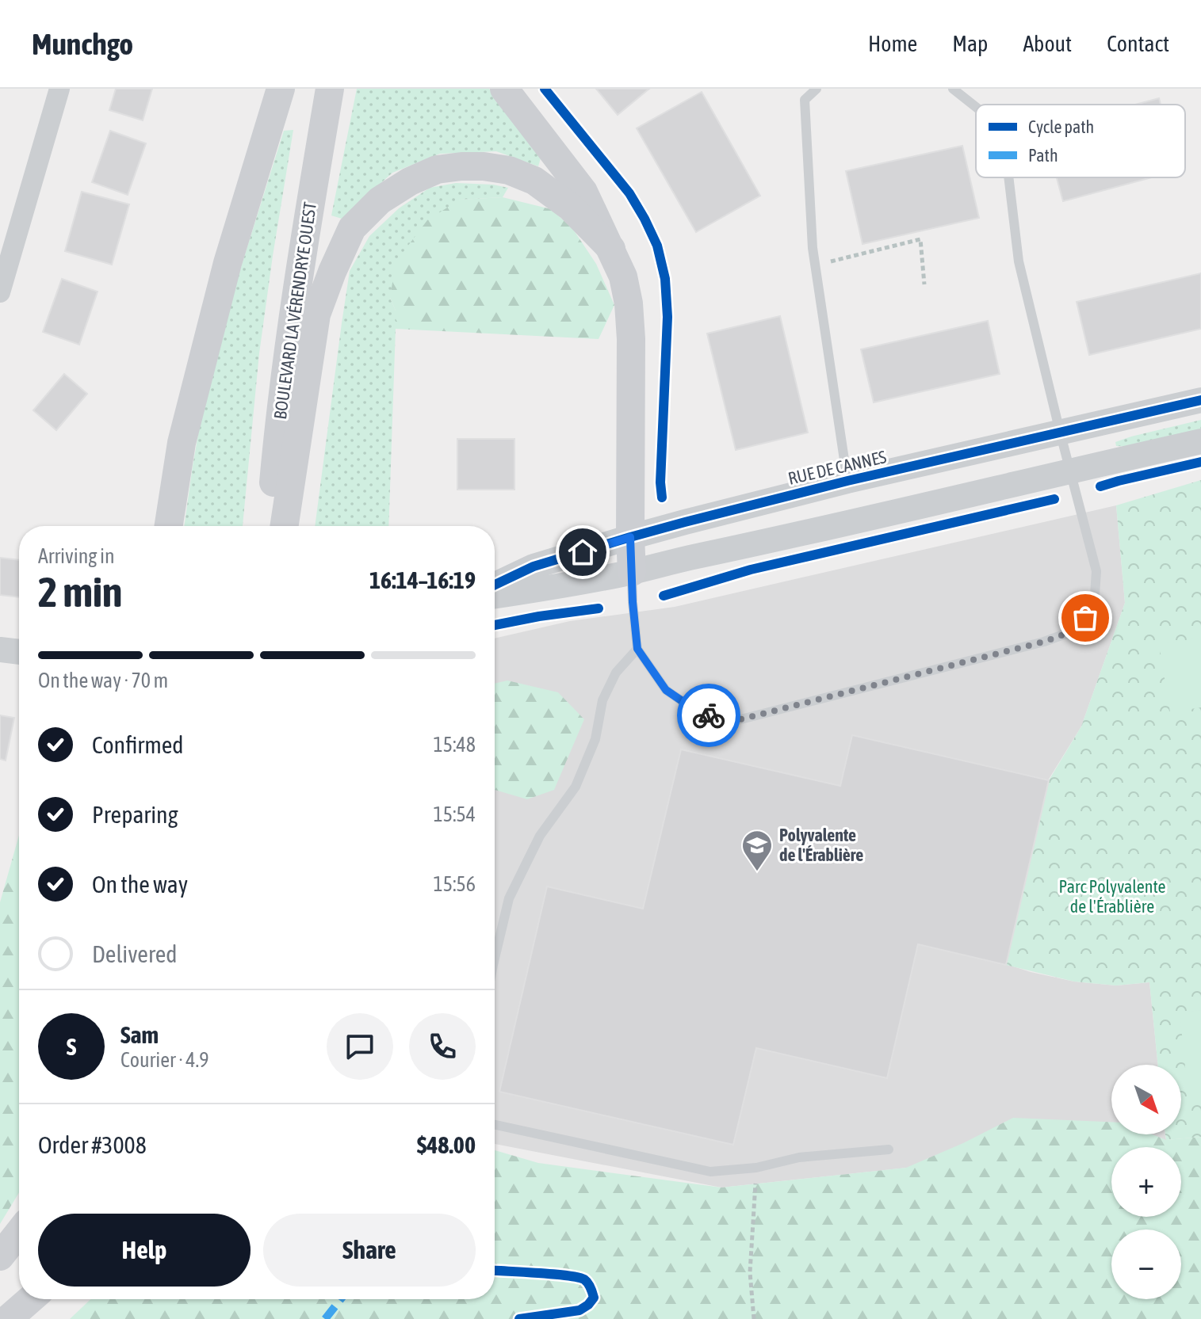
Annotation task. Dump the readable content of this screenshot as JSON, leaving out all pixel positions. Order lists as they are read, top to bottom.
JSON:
{
  "streets": {
    "main road": ["BOULEVARD LA VÉRENDRYE OUEST"],
    "street": ["RUE DE CANNES"]
  },
  "parks": ["Parc Polyvalente de l'Érablière"],
  "places": {
    "school or university": ["Polyvalente de l'Érablière"]
  },
  "legend": ["Cycle path", "Path"],
  "north": "bottom right",
  "page": {
    "header": "Munchgo",
    "nav": [
      "Home",
      "Map",
      "About",
      "Contact"
    ],
    "heading": ["2 min", "Arriving in", "16:14–16:19"],
    "panel": [
      "Sam",
      "Courier · 4.9",
      "Order #3008",
      "$48.00"
    ],
    "bar": "On the way · 70 m",
    "list": [
      ["Confirmed", "15:48"],
      ["Preparing", "15:54"],
      ["On the way", "15:56"],
      "Delivered"
    ],
    "round": "S",
    "map_buttons": ["+", "−"],
    "buttons": ["Help", "Share"]
  }
}
